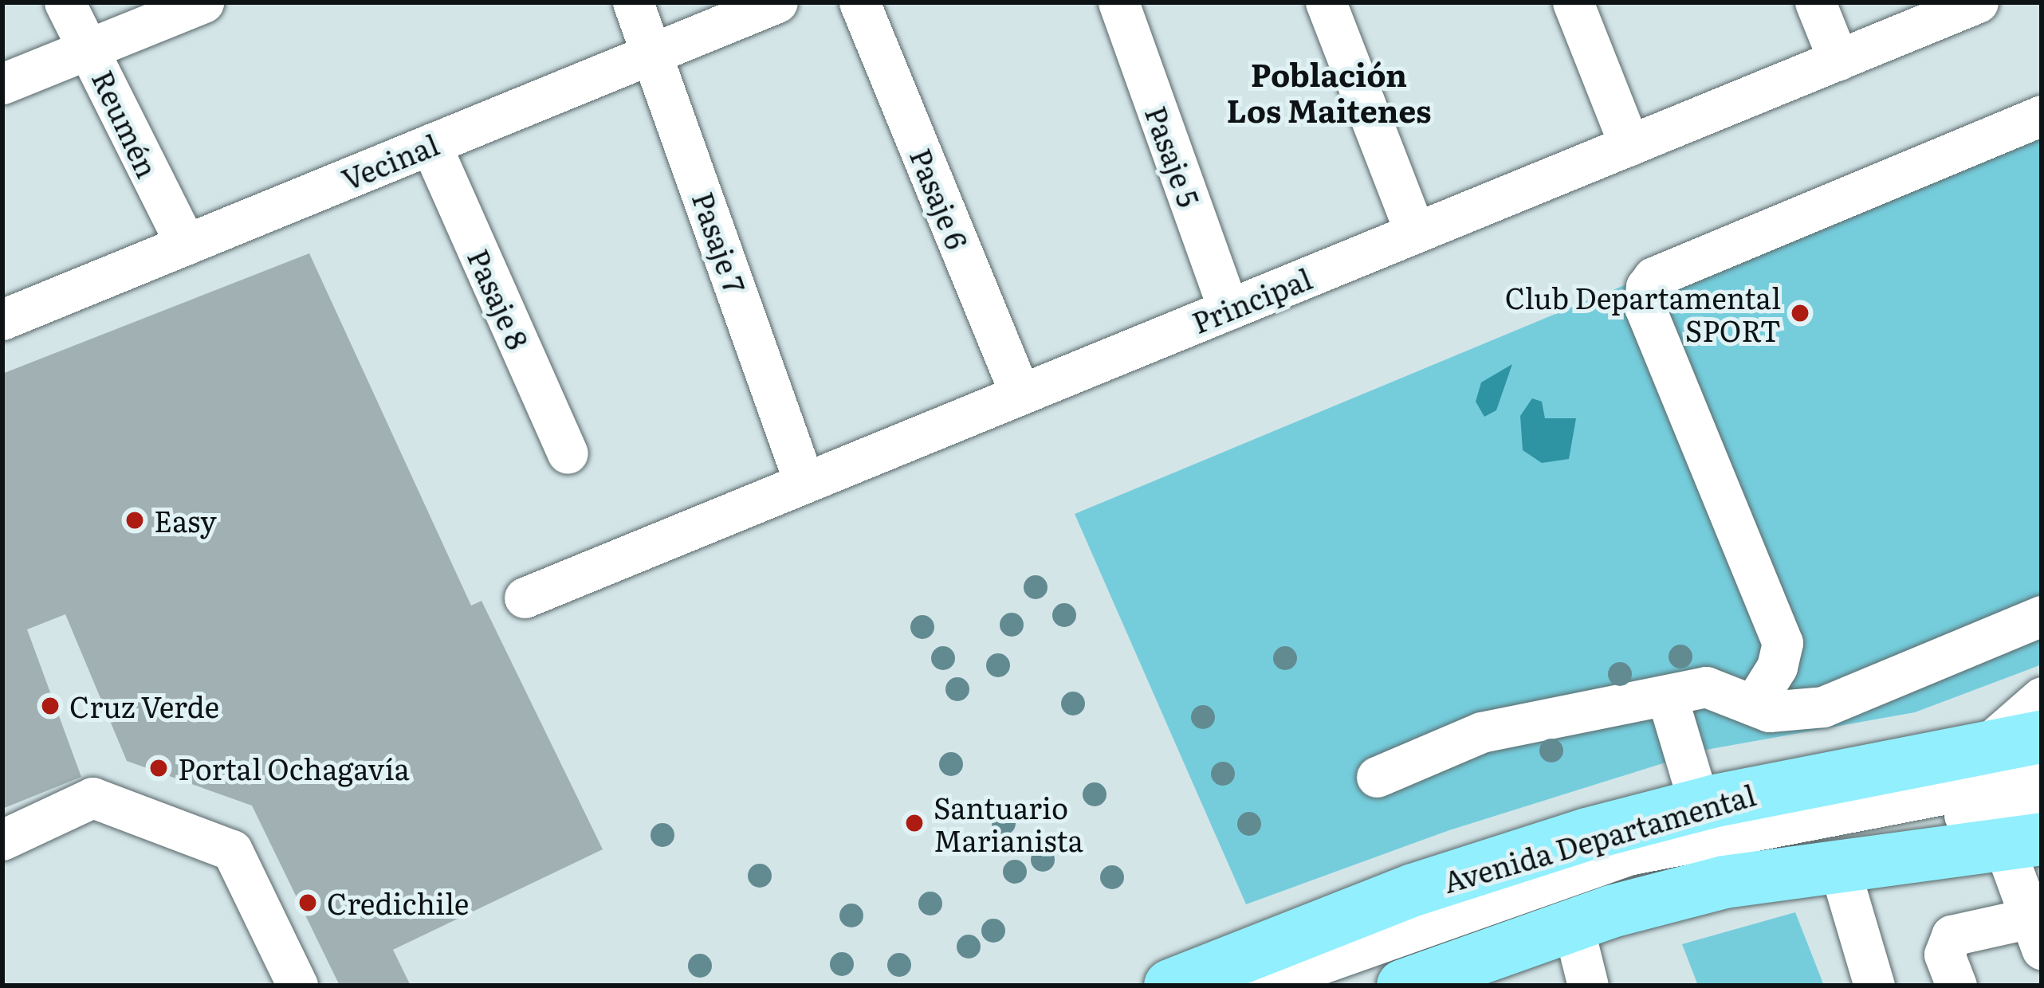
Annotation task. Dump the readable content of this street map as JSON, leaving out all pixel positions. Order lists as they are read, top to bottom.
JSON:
{
  "streets": {
    "main road": ["Avenida Departamental"],
    "street": [
      "Reumén",
      "Pasaje 5",
      "Vecinal",
      "Pasaje 6",
      "Pasaje 7",
      "Pasaje 8",
      "Principal"
    ]
  },
  "crossings": [
    ["Reumén", "Vecinal"],
    ["Pasaje 5", "Principal"],
    ["Vecinal", "Pasaje 7"],
    ["Vecinal", "Pasaje 8"],
    ["Pasaje 6", "Principal"],
    ["Pasaje 7", "Principal"]
  ],
  "districts": ["Población Los Maitenes"],
  "places": [
    "Club Departamental SPORT",
    "Easy",
    "Cruz Verde",
    "Portal Ochagavía",
    "Santuario Marianista",
    "Credichile"
  ]
}
